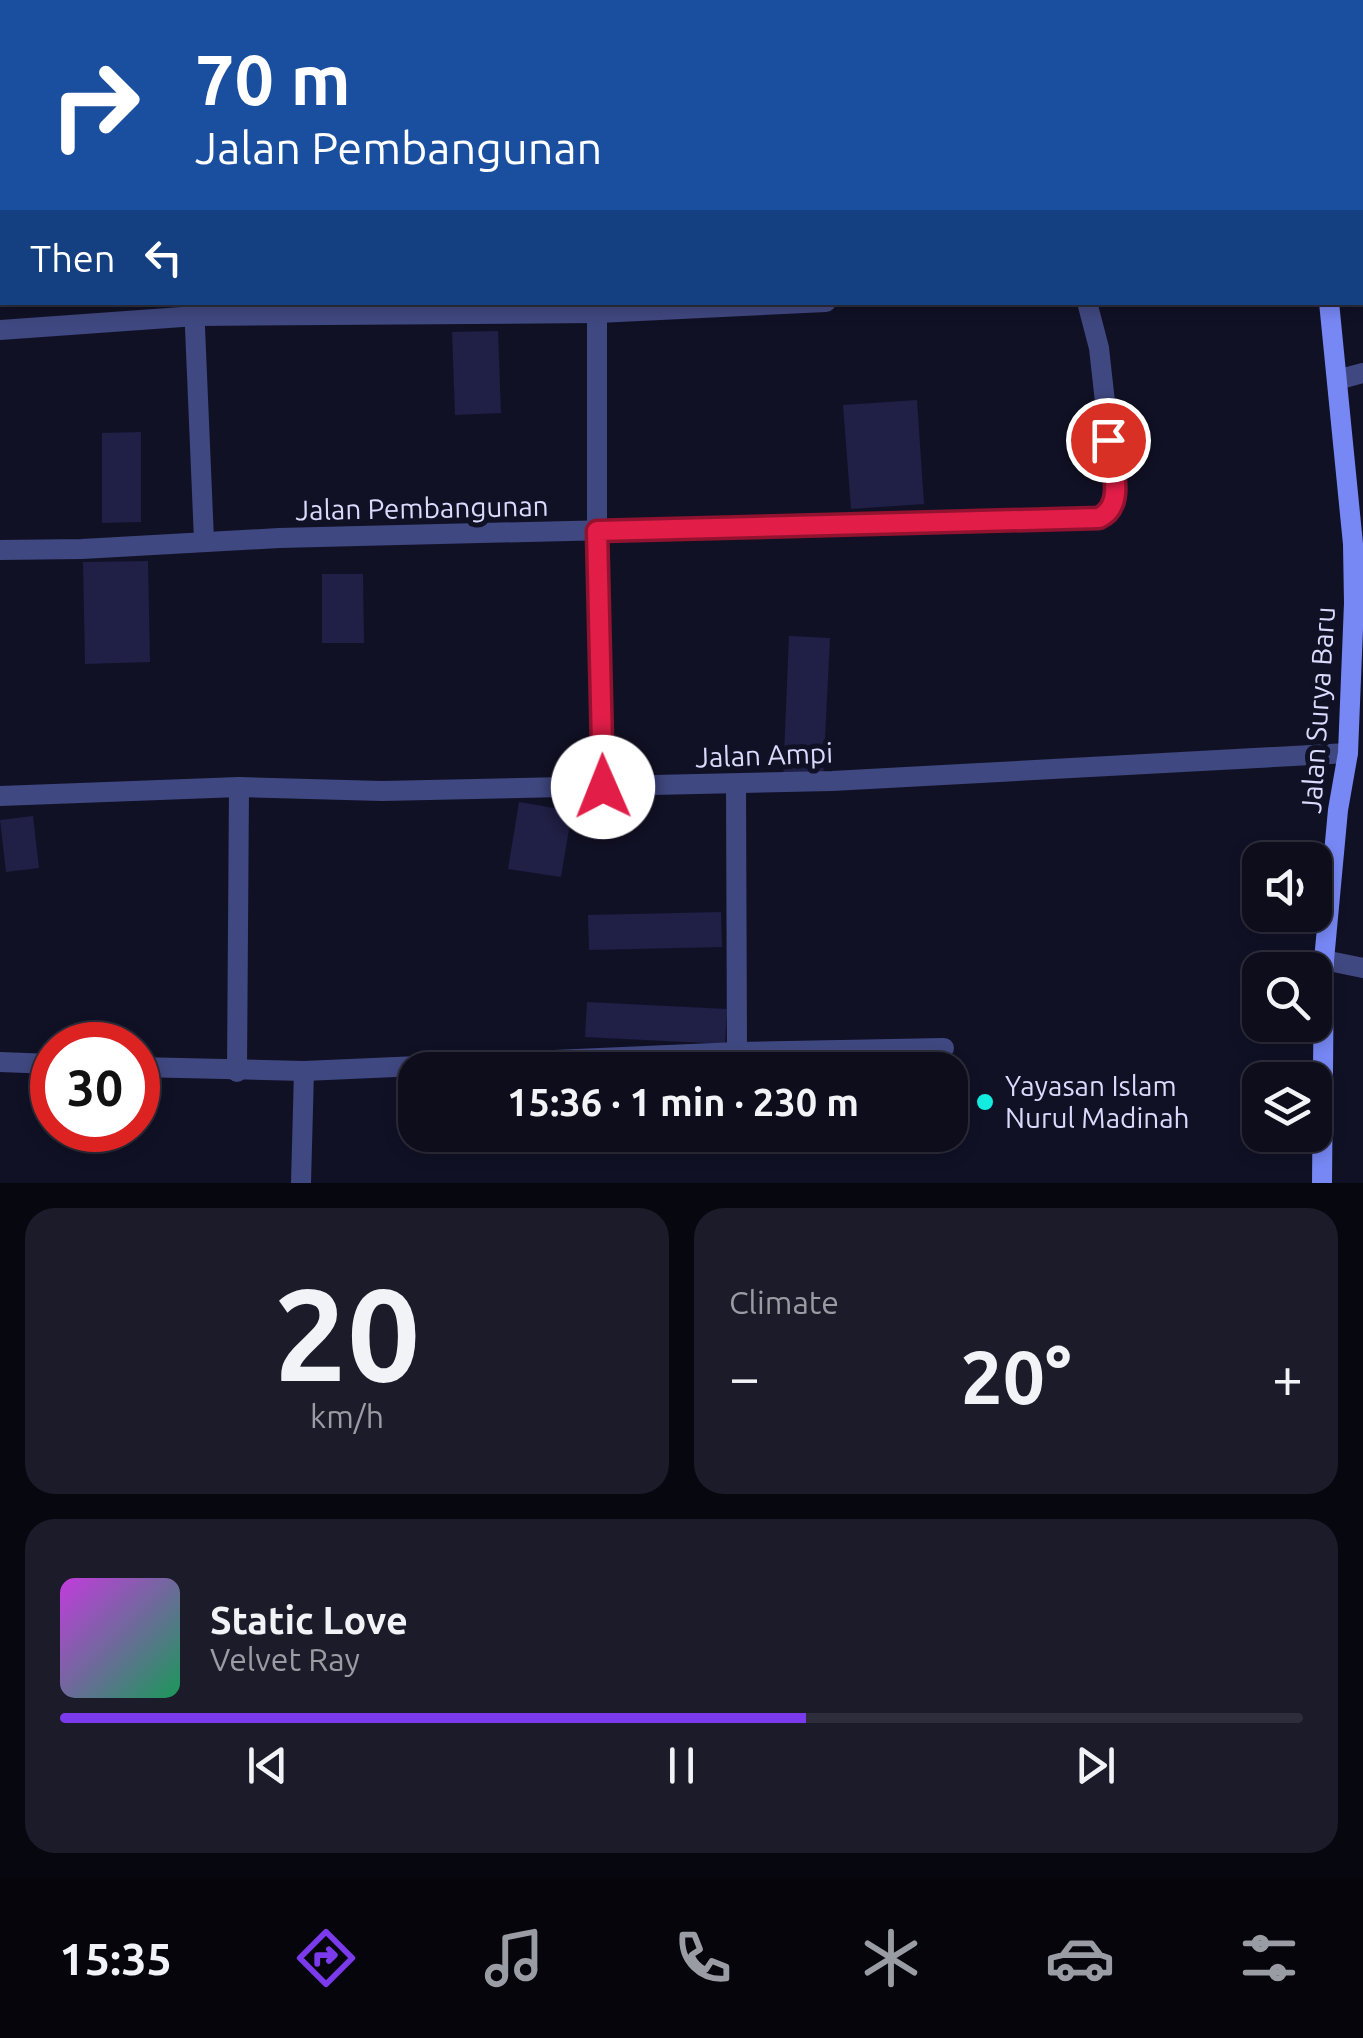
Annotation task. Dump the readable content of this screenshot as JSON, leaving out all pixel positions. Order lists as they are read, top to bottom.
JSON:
{
  "streets": {
    "street": ["Jalan Pembangunan", "Jalan Surya Baru", "Jalan Ampi"]
  },
  "crossings": [
    ["Jalan Surya Baru", "Jalan Ampi"]
  ],
  "places": ["Yayasan Islam Nurul Madinah"],
  "page": {
    "turn": ["70 m", "Jalan Pembangunan"],
    "then": "Then",
    "limit": "30",
    "trip": "15:36 · 1 min · 230 m",
    "tile": [
      ["20", "km/h"],
      "Climate"
    ],
    "heat": ["−", "20°", "+"],
    "song": ["Static Love", "Velvet Ray"],
    "tabs": "15:35"
  }
}
